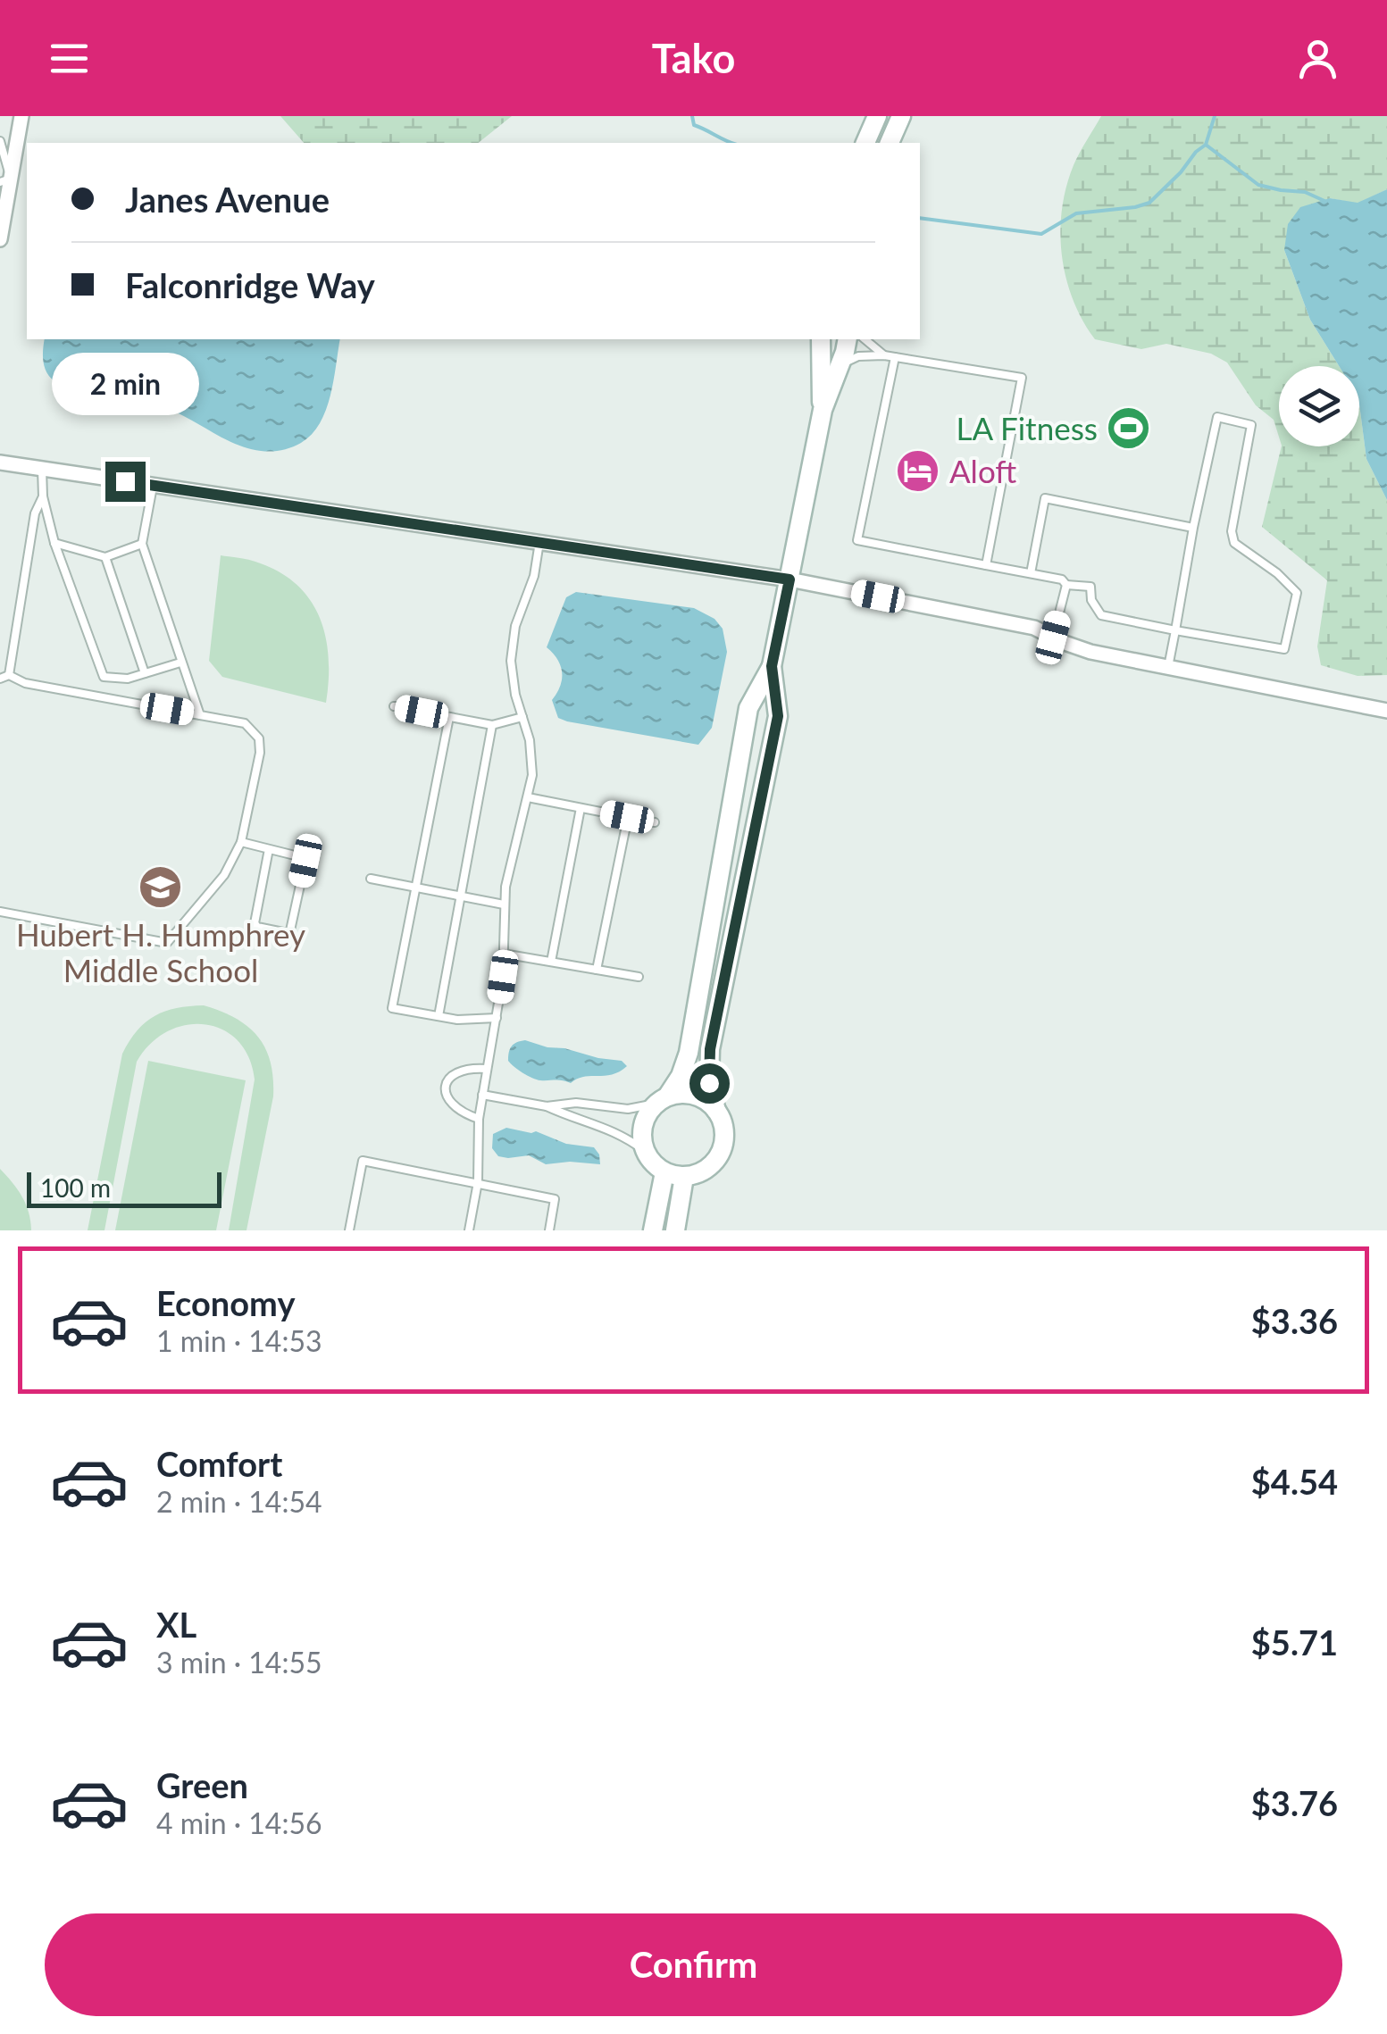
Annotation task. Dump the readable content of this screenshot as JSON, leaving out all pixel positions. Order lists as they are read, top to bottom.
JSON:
{
  "places": {
    "sports": ["LA Fitness"],
    "hotel": ["Aloft"],
    "school or university": ["Hubert H. Humphrey Middle School"]
  },
  "scale_bar": "100 m",
  "page": {
    "header": "Tako",
    "banner": ["Janes Avenue", "Falconridge Way"],
    "bubble": "2 min",
    "scale": "100 m",
    "list": [
      {
        "name": "Economy",
        "note": "1 min · 14:53",
        "value": "$3.36"
      },
      {
        "name": "Comfort",
        "note": "2 min · 14:54",
        "value": "$4.54"
      },
      {
        "name": "XL",
        "note": "3 min · 14:55",
        "value": "$5.71"
      },
      {
        "name": "Green",
        "note": "4 min · 14:56",
        "value": "$3.76"
      }
    ],
    "buttons": "Confirm"
  }
}
